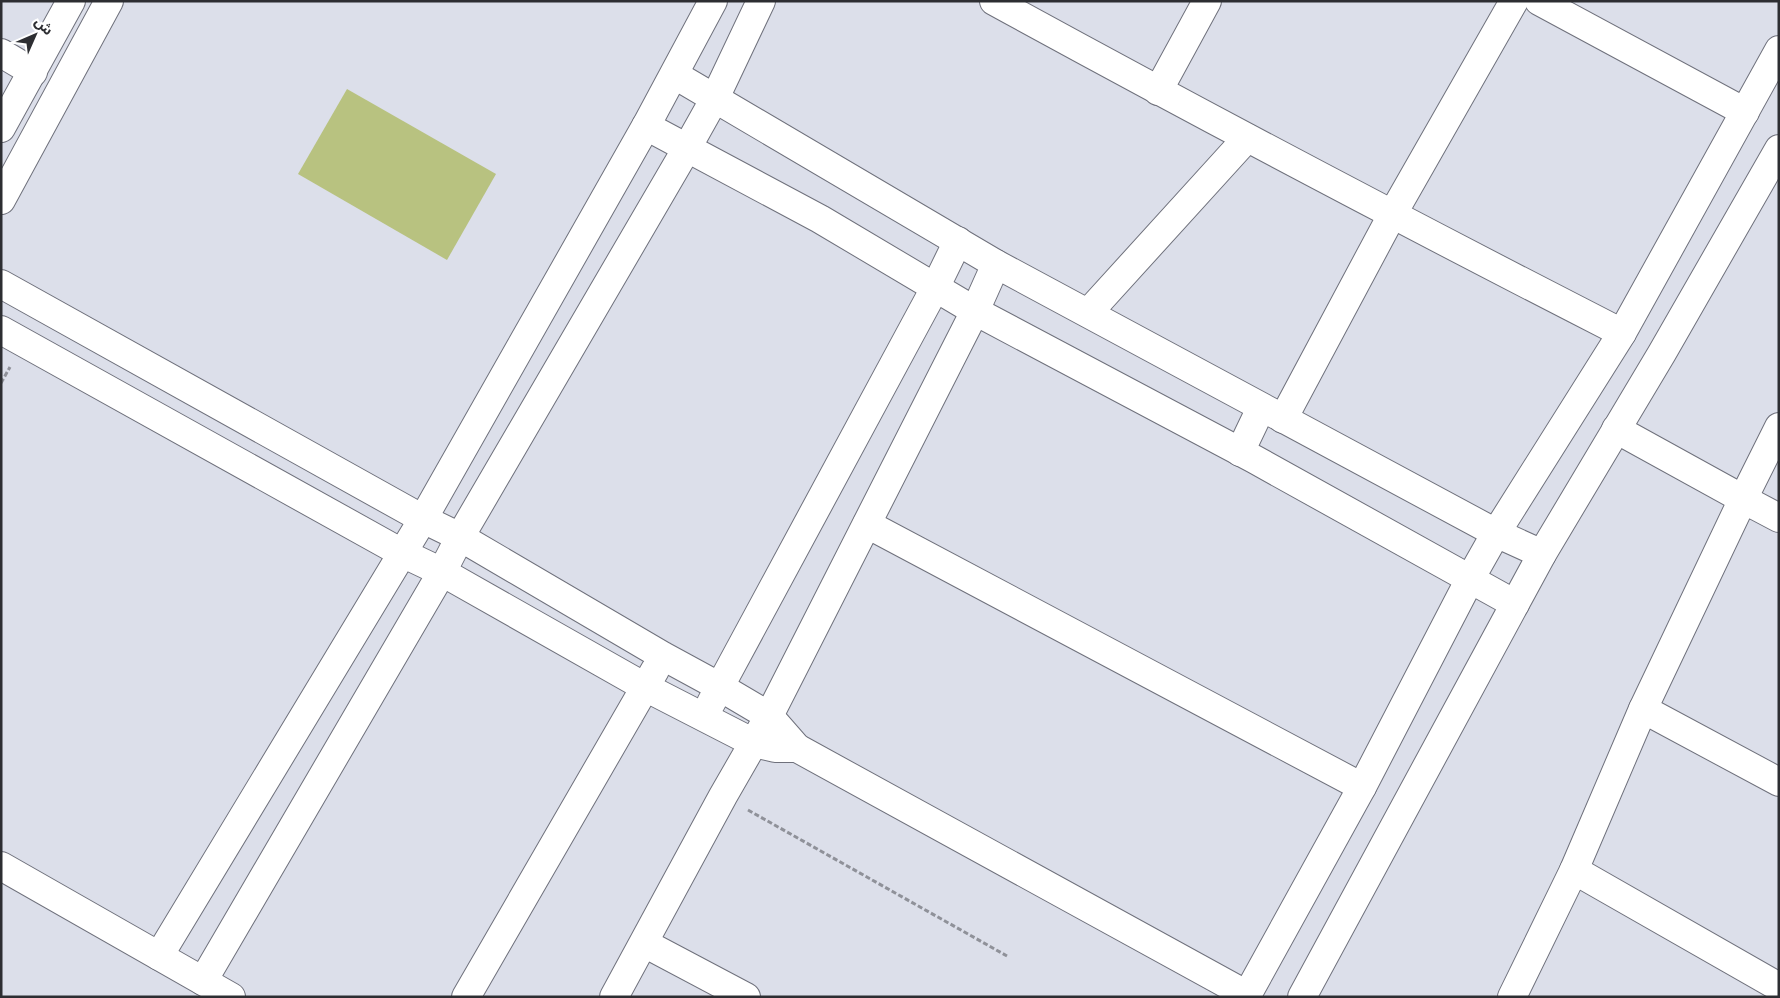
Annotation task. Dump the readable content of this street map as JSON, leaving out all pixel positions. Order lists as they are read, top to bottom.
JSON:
{
  "north": "top right"
}
